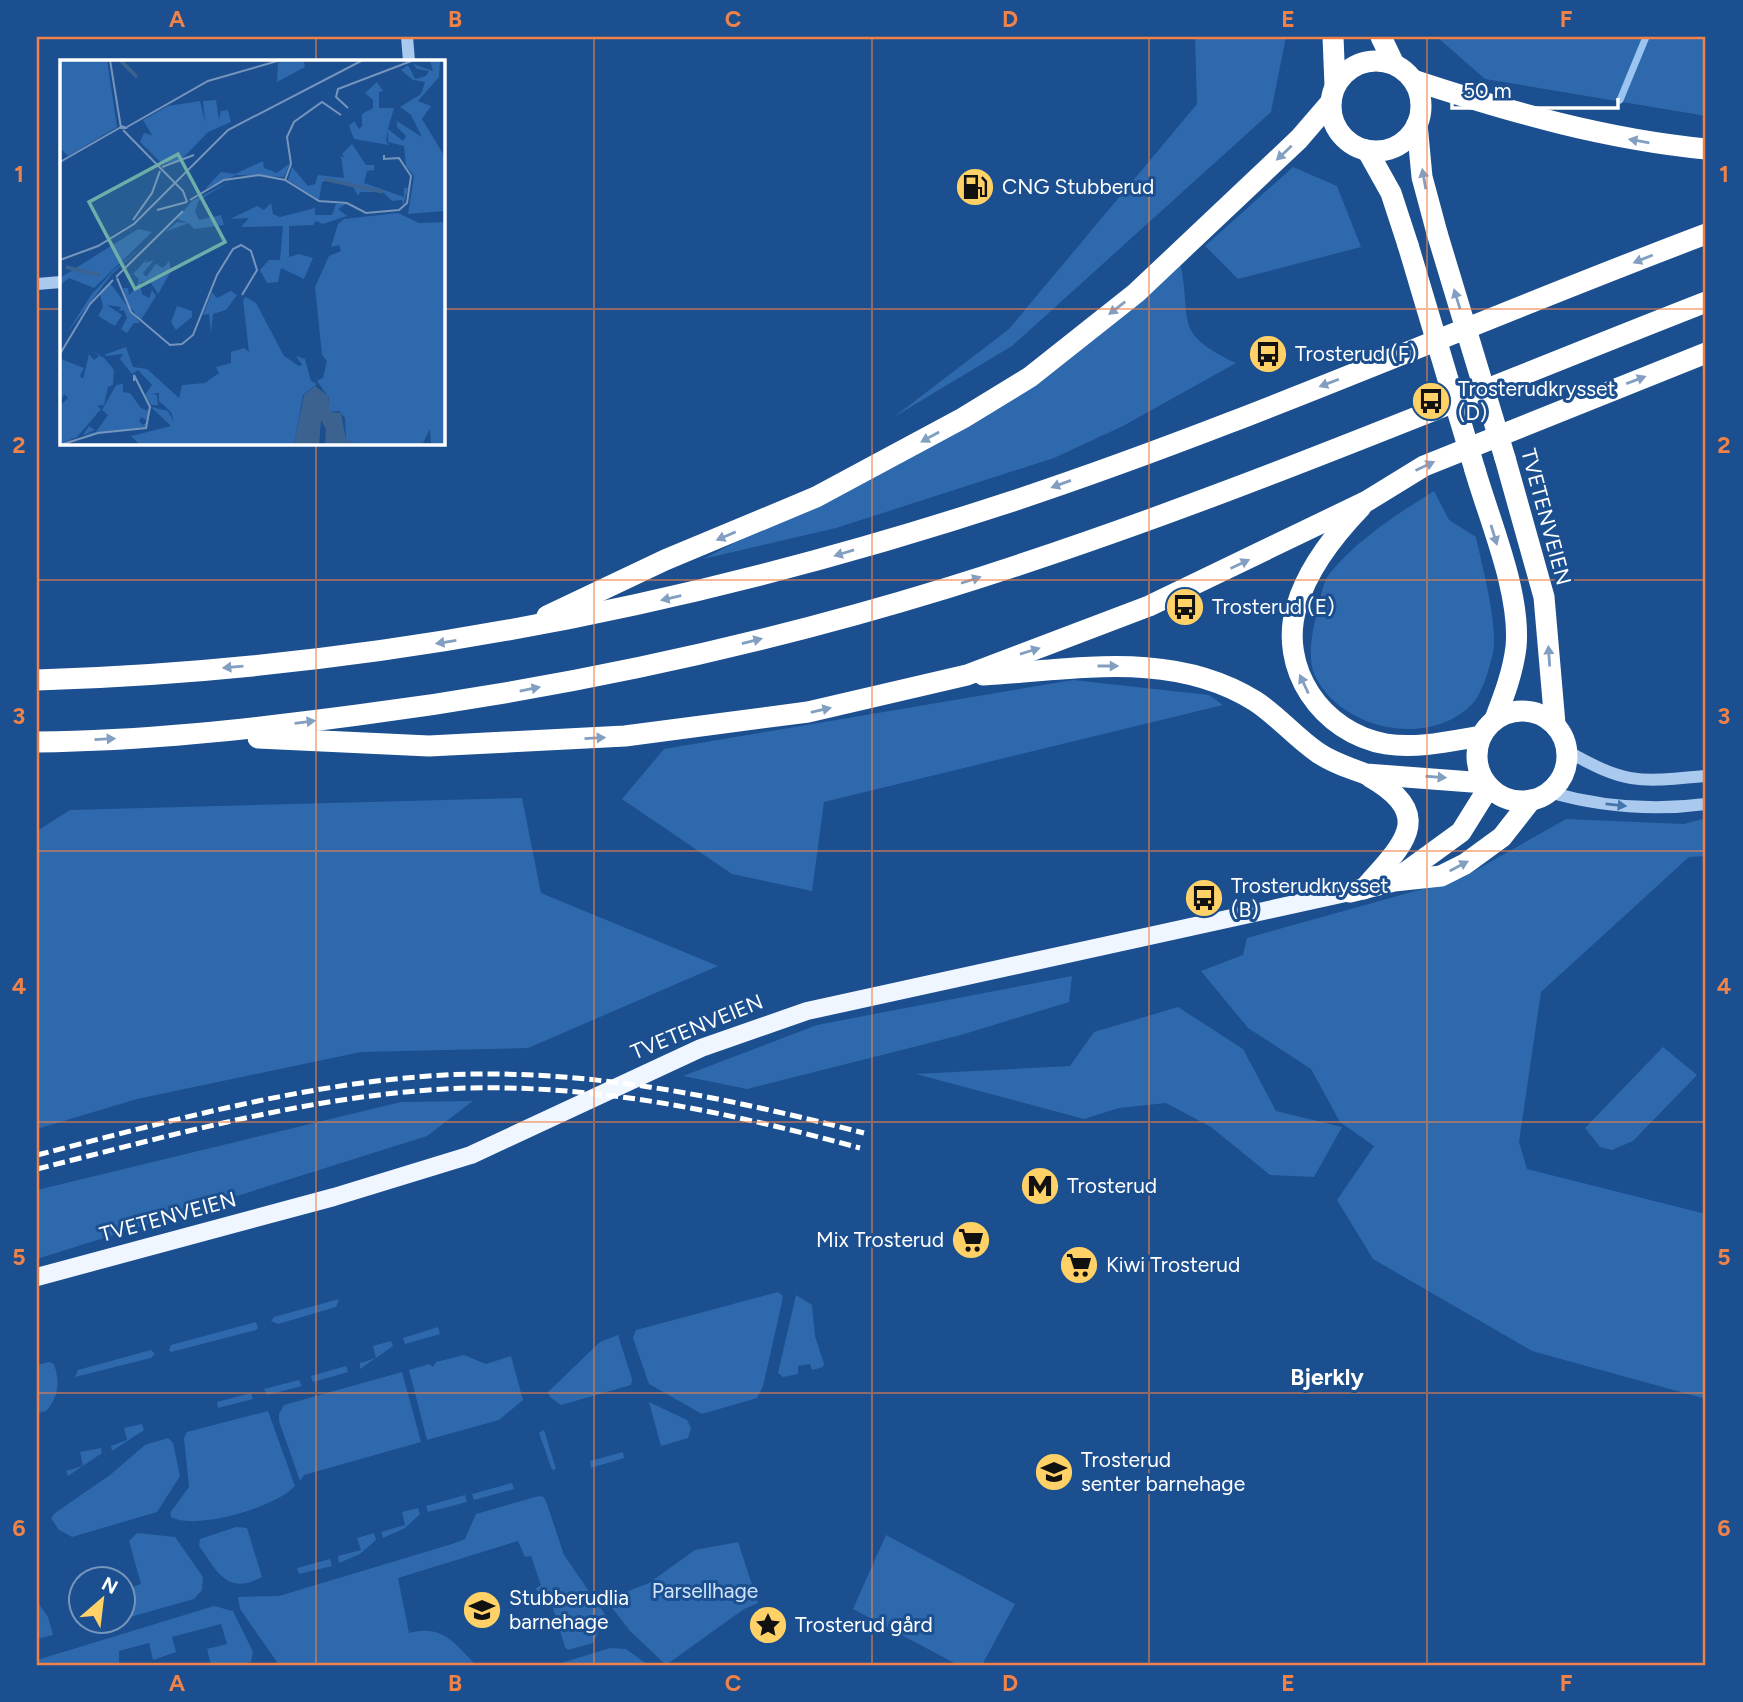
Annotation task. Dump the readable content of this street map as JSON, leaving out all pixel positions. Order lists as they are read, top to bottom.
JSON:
{
  "streets": {
    "highway": ["TVETENVEIEN"]
  },
  "districts": ["Bjerkly"],
  "parks": ["Parsellhage"],
  "places": {
    "fuel station": ["CNG Stubberud"],
    "bus stop": [
      "Trosterud (F)",
      "Trosterudkrysset (D)",
      "Trosterud (E)",
      "Trosterudkrysset (B)"
    ],
    "metro station": ["Trosterud"],
    "supermarket": ["Mix Trosterud", "Kiwi Trosterud"],
    "school or university": ["Trosterud senter barnehage", "Stubberudlia barnehage"],
    "place": ["Trosterud gård"]
  },
  "scale_bar": "50 m",
  "north": "top right",
  "grid": {
    "columns": [
      "A",
      "B",
      "C",
      "D",
      "E",
      "F"
    ],
    "rows": [
      "1",
      "2",
      "3",
      "4",
      "5",
      "6"
    ]
  }
}
